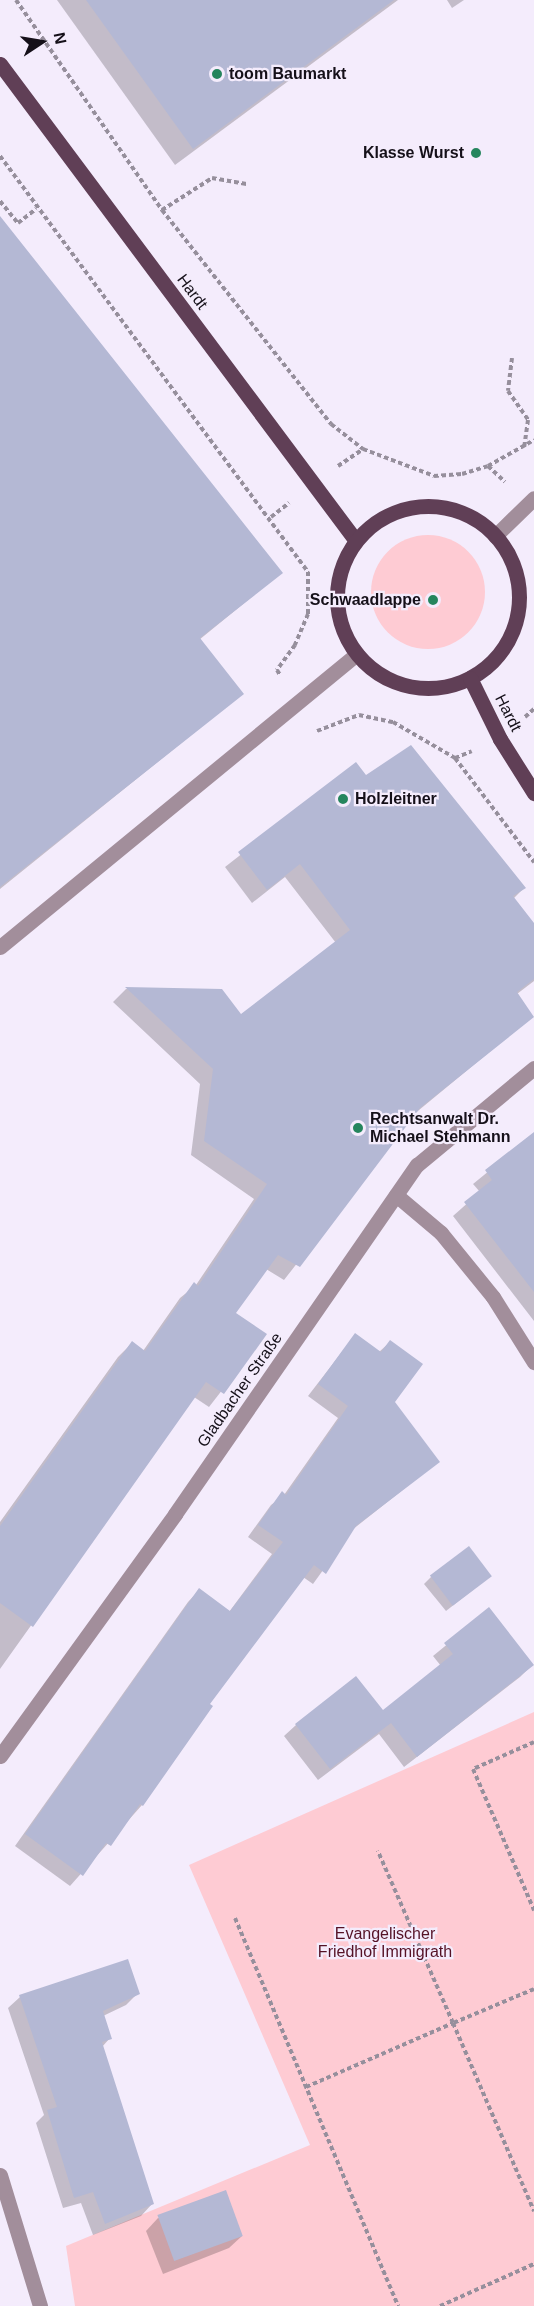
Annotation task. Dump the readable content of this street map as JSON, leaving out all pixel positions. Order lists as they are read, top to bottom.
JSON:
{
  "streets": {
    "main road": ["Hardt"],
    "street": ["Gladbacher Straße"]
  },
  "parks": ["Evangelischer Friedhof Immigrath"],
  "places": [
    "toom Baumarkt",
    "Klasse Wurst",
    "Schwaadlappe",
    "Holzleitner",
    "Rechtsanwalt Dr. Michael Stehmann"
  ],
  "north": "right"
}
